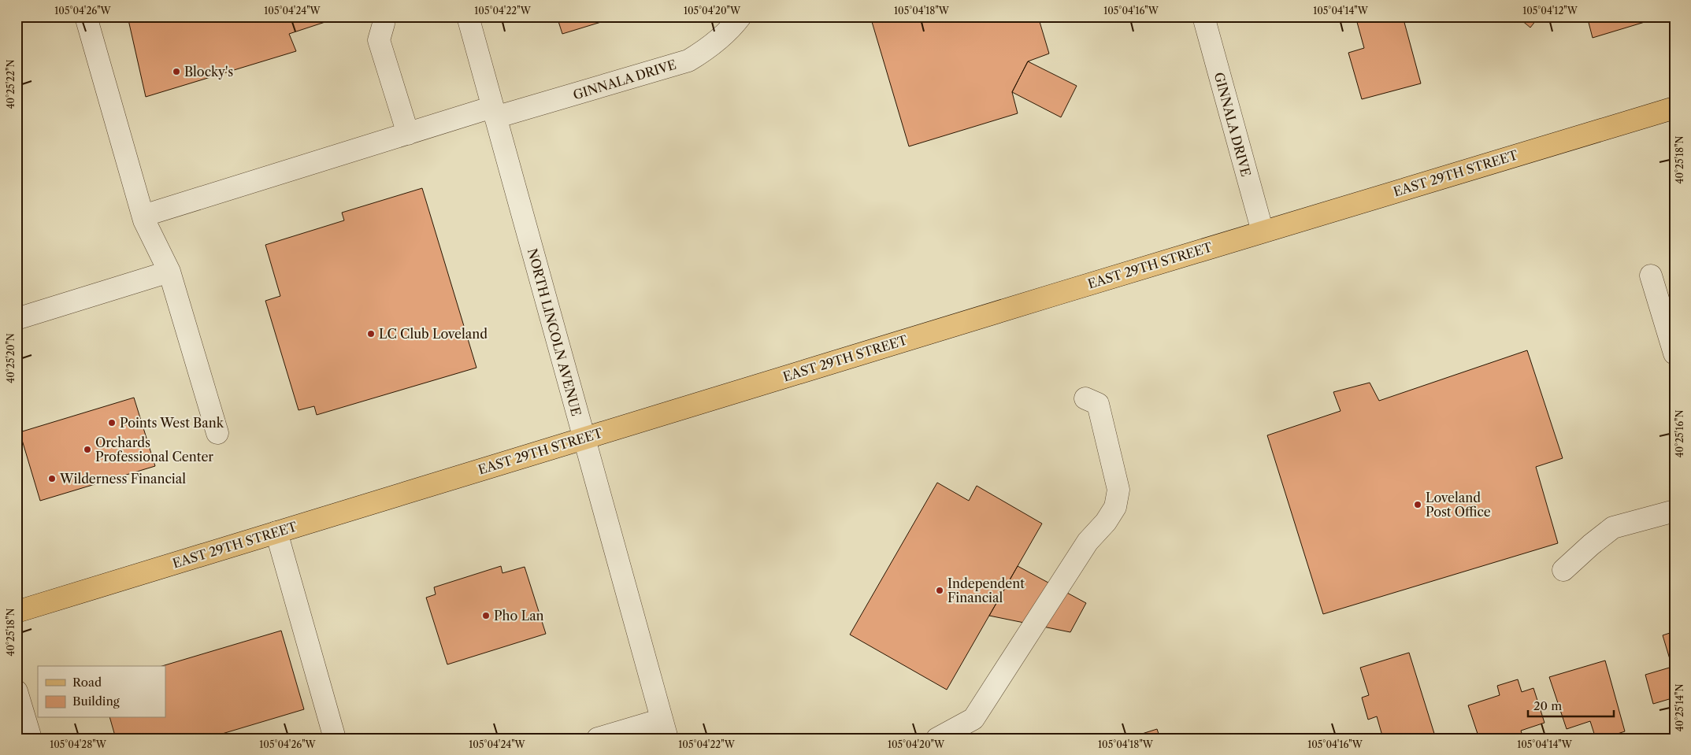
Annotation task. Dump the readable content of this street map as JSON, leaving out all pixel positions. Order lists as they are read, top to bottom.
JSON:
{
  "streets": {
    "main road": ["EAST 29TH STREET"],
    "street": ["GINNALA DRIVE", "NORTH LINCOLN AVENUE"]
  },
  "crossings": [
    ["GINNALA DRIVE", "EAST 29TH STREET"],
    ["GINNALA DRIVE", "NORTH LINCOLN AVENUE"],
    ["EAST 29TH STREET", "NORTH LINCOLN AVENUE"]
  ],
  "places": [
    "Blocky's",
    "LC Club Loveland",
    "Points West Bank",
    "Orchards Professional Center",
    "Wilderness Financial",
    "Loveland Post Office",
    "Independent Financial",
    "Pho Lan"
  ],
  "legend": ["Road", "Building"],
  "scale_bar": "20 m",
  "coordinates": [
    "105°04'26\"W",
    "105°04'24\"W",
    "105°04'22\"W",
    "105°04'20\"W",
    "105°04'18\"W",
    "105°04'16\"W",
    "105°04'14\"W",
    "105°04'12\"W",
    "40°25'22\"N",
    "40°25'18\"N",
    "40°25'20\"N",
    "40°25'16\"N",
    "40°25'14\"N",
    "105°04'28\"W"
  ]
}
